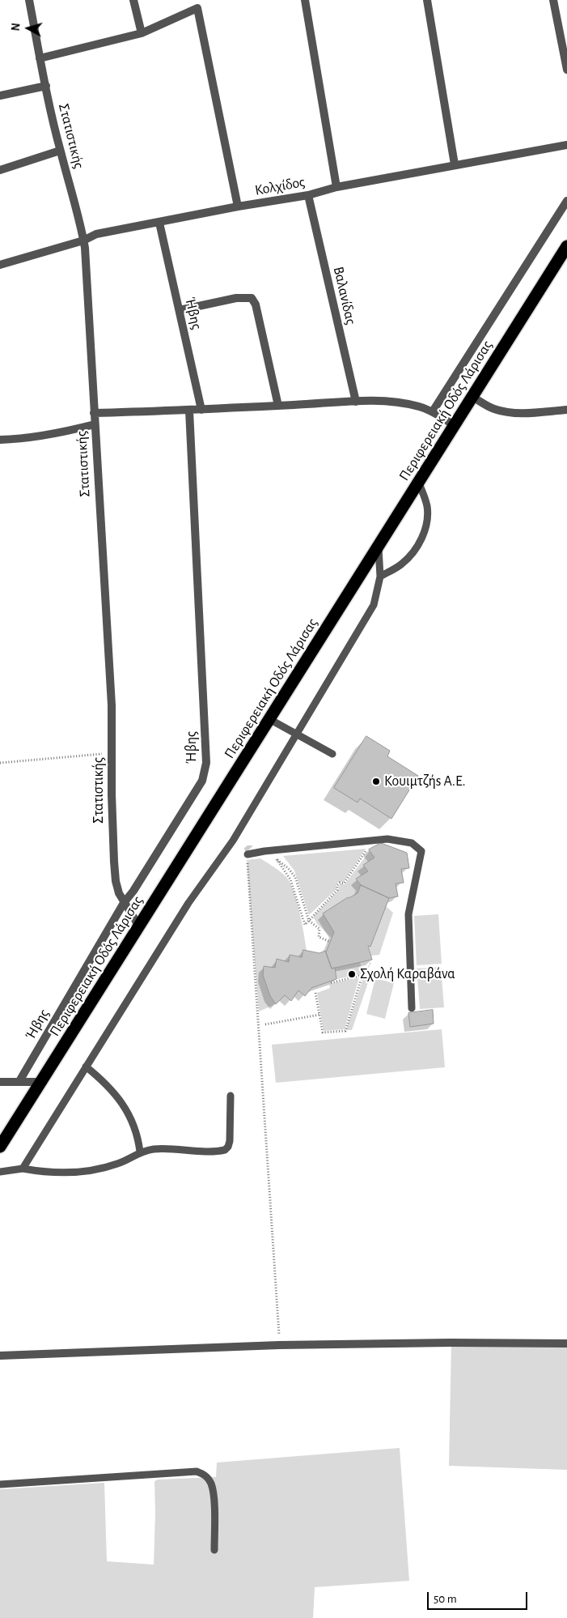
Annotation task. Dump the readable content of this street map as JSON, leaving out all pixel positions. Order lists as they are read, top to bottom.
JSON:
{
  "streets": {
    "highway": ["Περιφερειακή Οδός Λάρισας"],
    "street": [
      "Στατιστικής",
      "Κολχίδος",
      "Βαλανίδας",
      "Ήβης"
    ]
  },
  "crossings": [
    ["Στατιστικής", "Κολχίδος"],
    ["Στατιστικής", "Ήβης"],
    ["Στατιστικής", "Περιφερειακή Οδός Λάρισας"],
    ["Κολχίδος", "Βαλανίδας"],
    ["Κολχίδος", "Ήβης"]
  ],
  "places": ["Κουιμτζήs Α.Ε.", "Σχολή Καραβάνα"],
  "scale_bar": "50 m",
  "north": "left"
}
